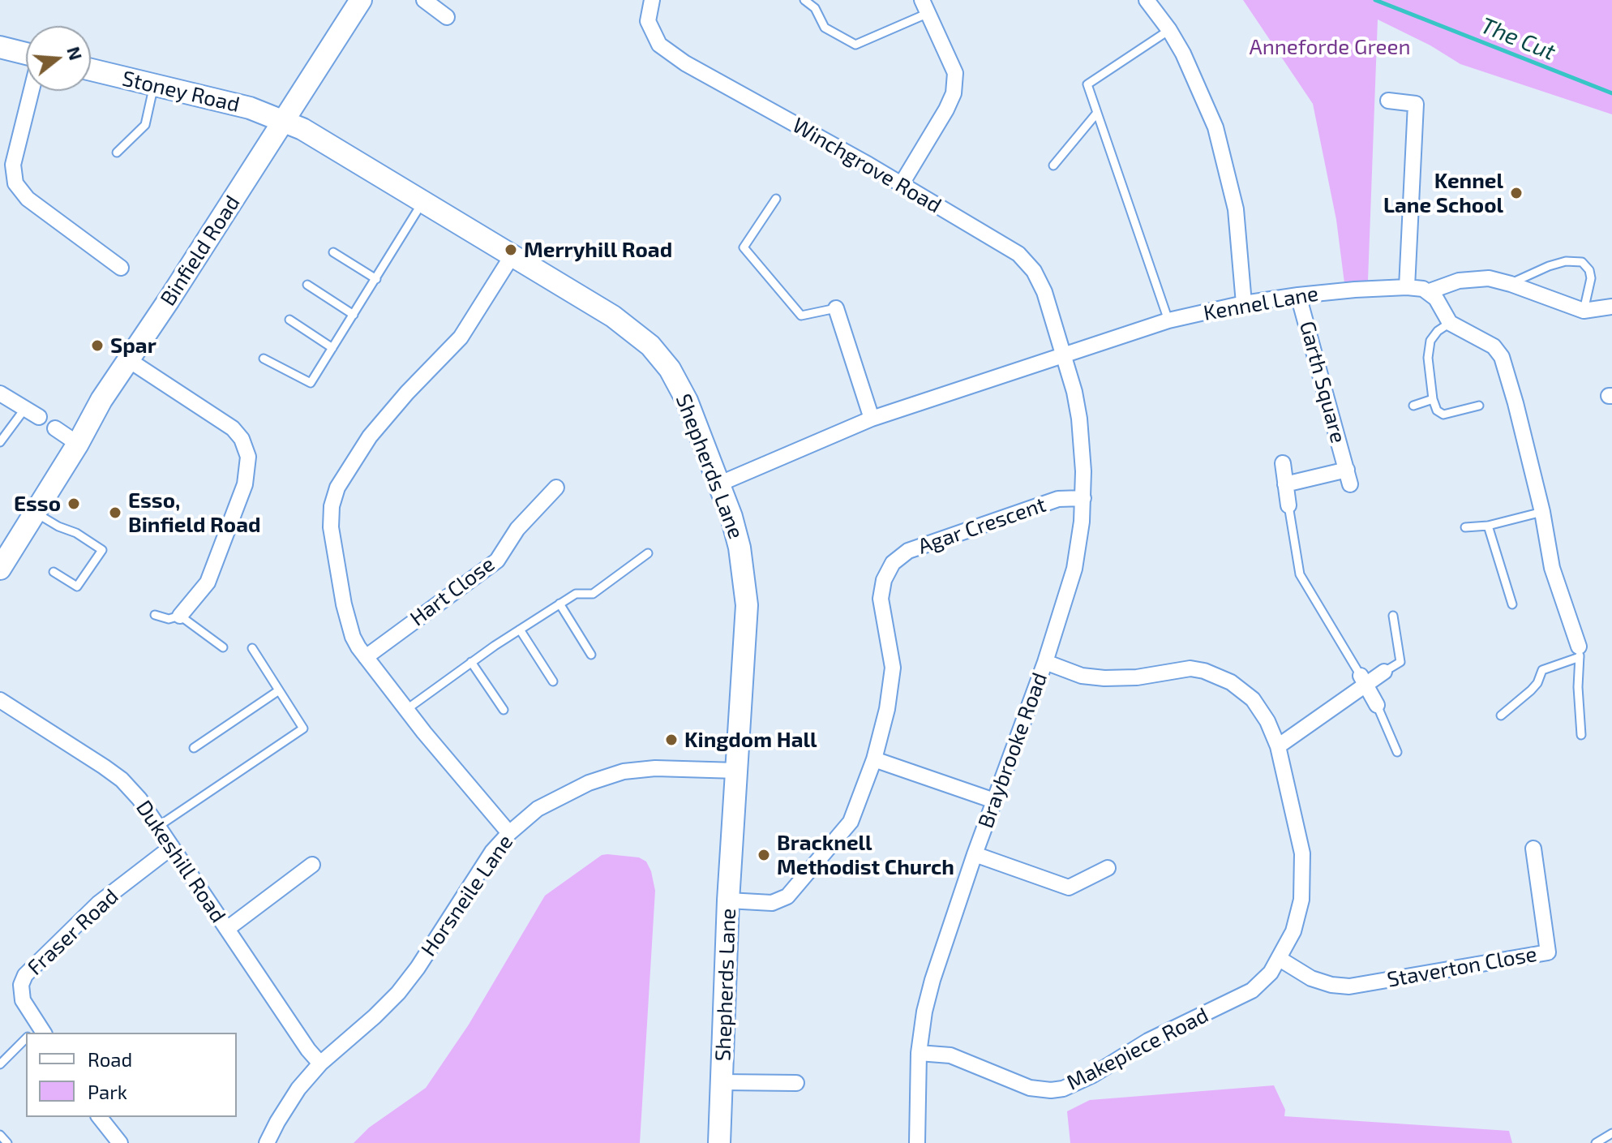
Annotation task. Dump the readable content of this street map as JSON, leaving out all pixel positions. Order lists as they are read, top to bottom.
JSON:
{
  "streets": {
    "street": [
      "Stoney Road",
      "Winchgrove Road",
      "Binfield Road",
      "Kennel Lane",
      "Garth Square",
      "Shepherds Lane",
      "Agar Crescent",
      "Hart Close",
      "Braybrooke Road",
      "Dukeshill Road",
      "Horsneile Lane",
      "Fraser Road",
      "Staverton Close",
      "Makepiece Road"
    ]
  },
  "crossings": [
    ["Stoney Road", "Binfield Road"],
    ["Stoney Road", "Shepherds Lane"],
    ["Winchgrove Road", "Kennel Lane"],
    ["Winchgrove Road", "Braybrooke Road"],
    ["Binfield Road", "Shepherds Lane"],
    ["Kennel Lane", "Garth Square"],
    ["Kennel Lane", "Shepherds Lane"],
    ["Kennel Lane", "Braybrooke Road"],
    ["Shepherds Lane", "Agar Crescent"],
    ["Shepherds Lane", "Horsneile Lane"],
    ["Agar Crescent", "Braybrooke Road"],
    ["Braybrooke Road", "Makepiece Road"],
    ["Dukeshill Road", "Horsneile Lane"],
    ["Dukeshill Road", "Fraser Road"],
    ["Staverton Close", "Makepiece Road"]
  ],
  "water": ["The Cut"],
  "parks": ["Anneforde Green"],
  "places": [
    "Kennel Lane School",
    "Merryhill Road",
    "Spar",
    "Esso",
    "Esso, Binfield Road",
    "Kingdom Hall",
    "Bracknell Methodist Church"
  ],
  "legend": ["Road", "Park"],
  "north": "right"
}
